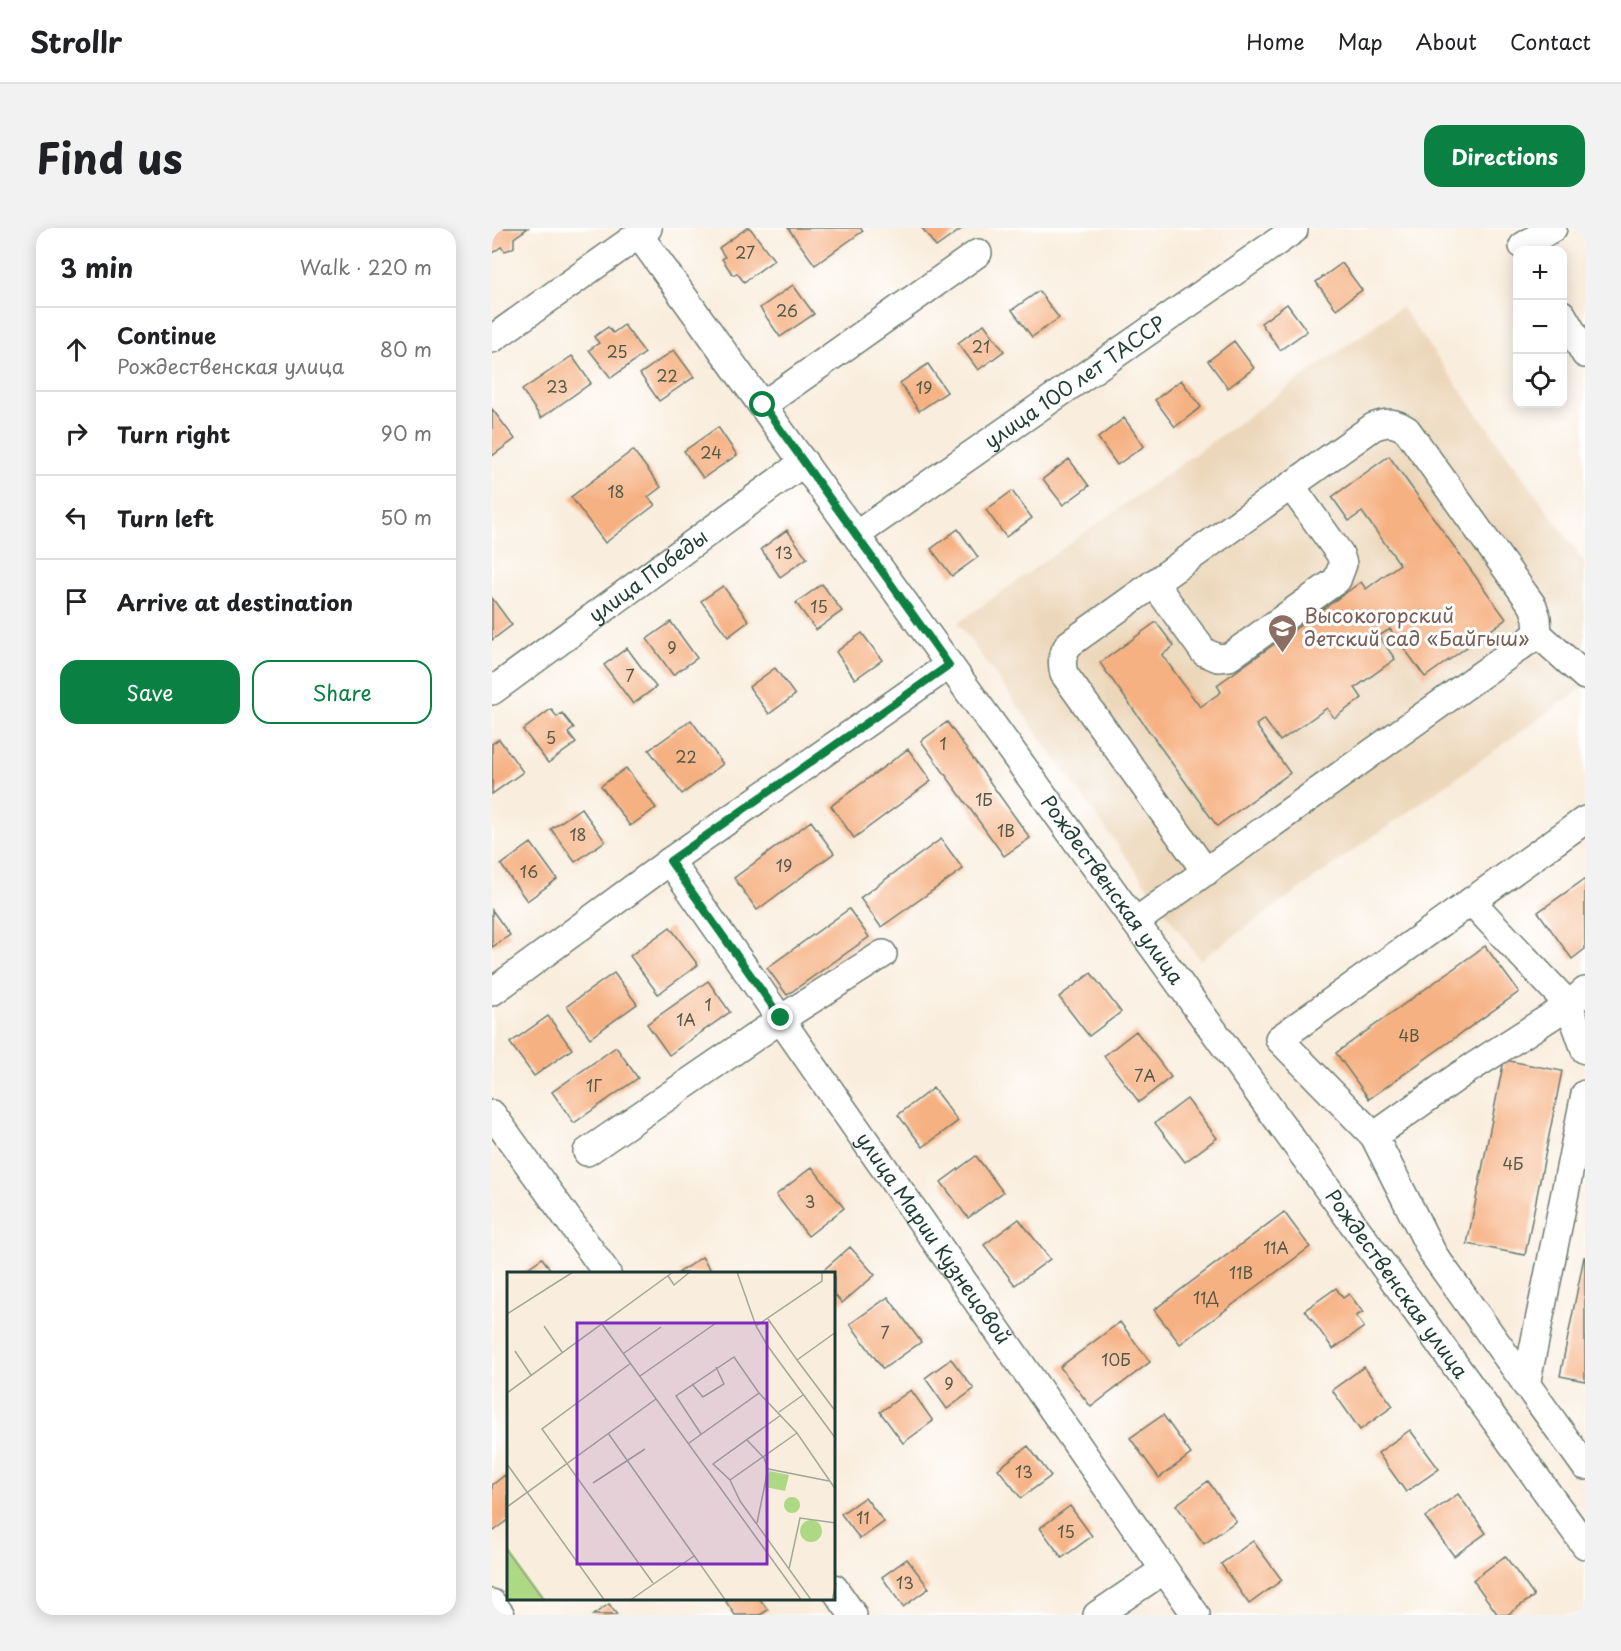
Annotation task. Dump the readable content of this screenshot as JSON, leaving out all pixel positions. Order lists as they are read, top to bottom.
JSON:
{
  "streets": {
    "street": [
      "улица 100 лет ТАССР",
      "улица Победы",
      "Рождественская улица",
      "улица Марии Кузнецовой"
    ]
  },
  "crossings": [
    ["улица 100 лет ТАССР", "Рождественская улица"],
    ["улица Победы", "Рождественская улица"]
  ],
  "places": {
    "school or university": ["Высокогорский детский сад «Байгыш»"]
  },
  "house_numbers": [
    "27",
    "26",
    "21",
    "25",
    "22",
    "23",
    "19",
    "24",
    "18",
    "13",
    "15",
    "9",
    "7",
    "5",
    "1",
    "22",
    "1Б",
    "1В",
    "18",
    "19",
    "16",
    "1",
    "1А",
    "4В",
    "7А",
    "1Г",
    "4Б",
    "3",
    "11А",
    "11В",
    "11Д",
    "7",
    "10Б",
    "9",
    "13",
    "11",
    "15",
    "13"
  ],
  "page": {
    "header": "Strollr",
    "nav": [
      "Home",
      "Map",
      "About",
      "Contact"
    ],
    "title": "Find us",
    "buttons": [
      "Directions",
      ["Save", "Share"]
    ],
    "heading": ["3 min", "Walk · 220 m"],
    "map_buttons": ["+", "−"],
    "list": [
      ["Continue", "Рождественская улица", "80 m"],
      ["Turn right", "90 m"],
      ["Turn left", "50 m"],
      "Arrive at destination"
    ]
  }
}
